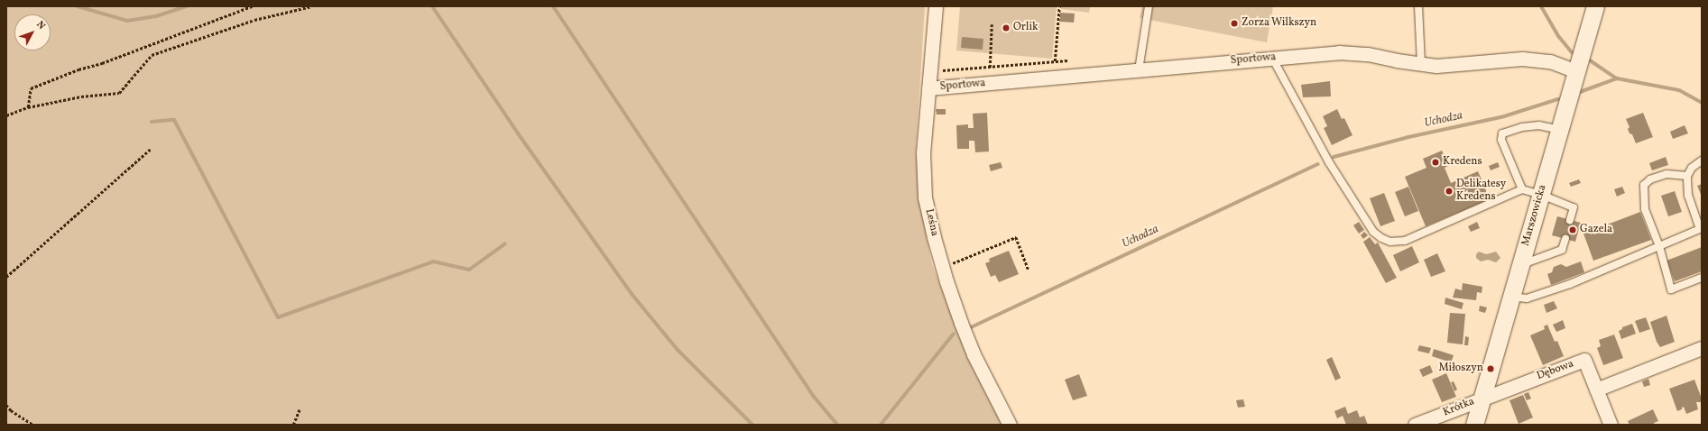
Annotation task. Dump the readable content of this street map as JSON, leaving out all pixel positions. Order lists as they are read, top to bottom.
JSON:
{
  "streets": {
    "street": [
      "Sportowa",
      "Marszowicka",
      "Leśna",
      "Dębowa",
      "Krótka"
    ]
  },
  "crossings": [
    ["Sportowa", "Marszowicka"],
    ["Sportowa", "Leśna"],
    ["Marszowicka", "Dębowa"],
    ["Marszowicka", "Krótka"],
    ["Dębowa", "Krótka"]
  ],
  "water": ["Uchodza"],
  "places": [
    "Zorza Wilkszyn",
    "Orlik",
    "Kredens",
    "Delikatesy Kredens",
    "Gazela",
    "Miłoszyn"
  ],
  "north": "top right"
}
